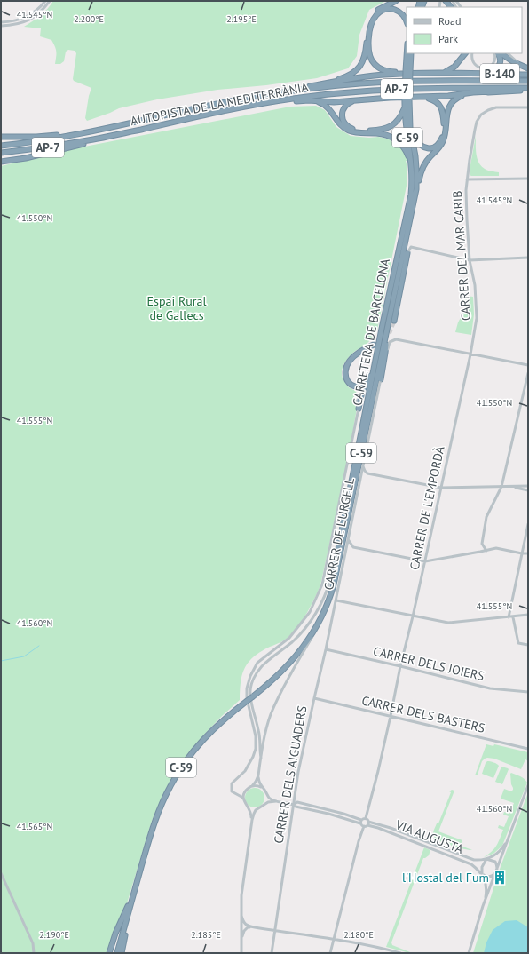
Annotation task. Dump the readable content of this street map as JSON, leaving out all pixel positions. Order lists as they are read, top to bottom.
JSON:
{
  "streets": {
    "highway": [
      "B-140",
      "AP-7",
      "AUTOPISTA DE LA MEDITERRÀNIA",
      "C-59",
      "CARRETERA DE BARCELONA"
    ],
    "street": [
      "CARRER DEL MAR CARIB",
      "CARRER DE L'EMPORDÀ",
      "CARRER DE L'URGELL",
      "CARRER DELS JOIERS",
      "CARRER DELS BASTERS",
      "CARRER DELS AIGUADERS",
      "VIA AUGUSTA"
    ]
  },
  "crossings": [
    ["B-140", "CARRETERA DE BARCELONA"],
    ["CARRER DEL MAR CARIB", "CARRER DE L'EMPORDÀ"],
    ["CARRER DEL MAR CARIB", "CARRER DE L'URGELL"],
    ["CARRER DE L'EMPORDÀ", "CARRER DE L'URGELL"],
    ["CARRER DE L'EMPORDÀ", "CARRER DELS JOIERS"],
    ["CARRER DE L'EMPORDÀ", "CARRER DELS BASTERS"],
    ["CARRER DE L'EMPORDÀ", "VIA AUGUSTA"],
    ["CARRER DE L'URGELL", "CARRER DELS AIGUADERS"],
    ["CARRER DELS JOIERS", "CARRER DELS AIGUADERS"],
    ["CARRER DELS BASTERS", "CARRER DELS AIGUADERS"]
  ],
  "parks": ["Espai Rural de Gallecs"],
  "places": {
    "building": ["l'Hostal del Fum"]
  },
  "legend": ["Road", "Park"],
  "coordinates": [
    "41.545°N",
    "2.200°E",
    "2.195°E",
    "41.550°N",
    "41.555°N",
    "41.560°N",
    "41.565°N",
    "2.190°E",
    "2.185°E",
    "2.180°E"
  ]
}
